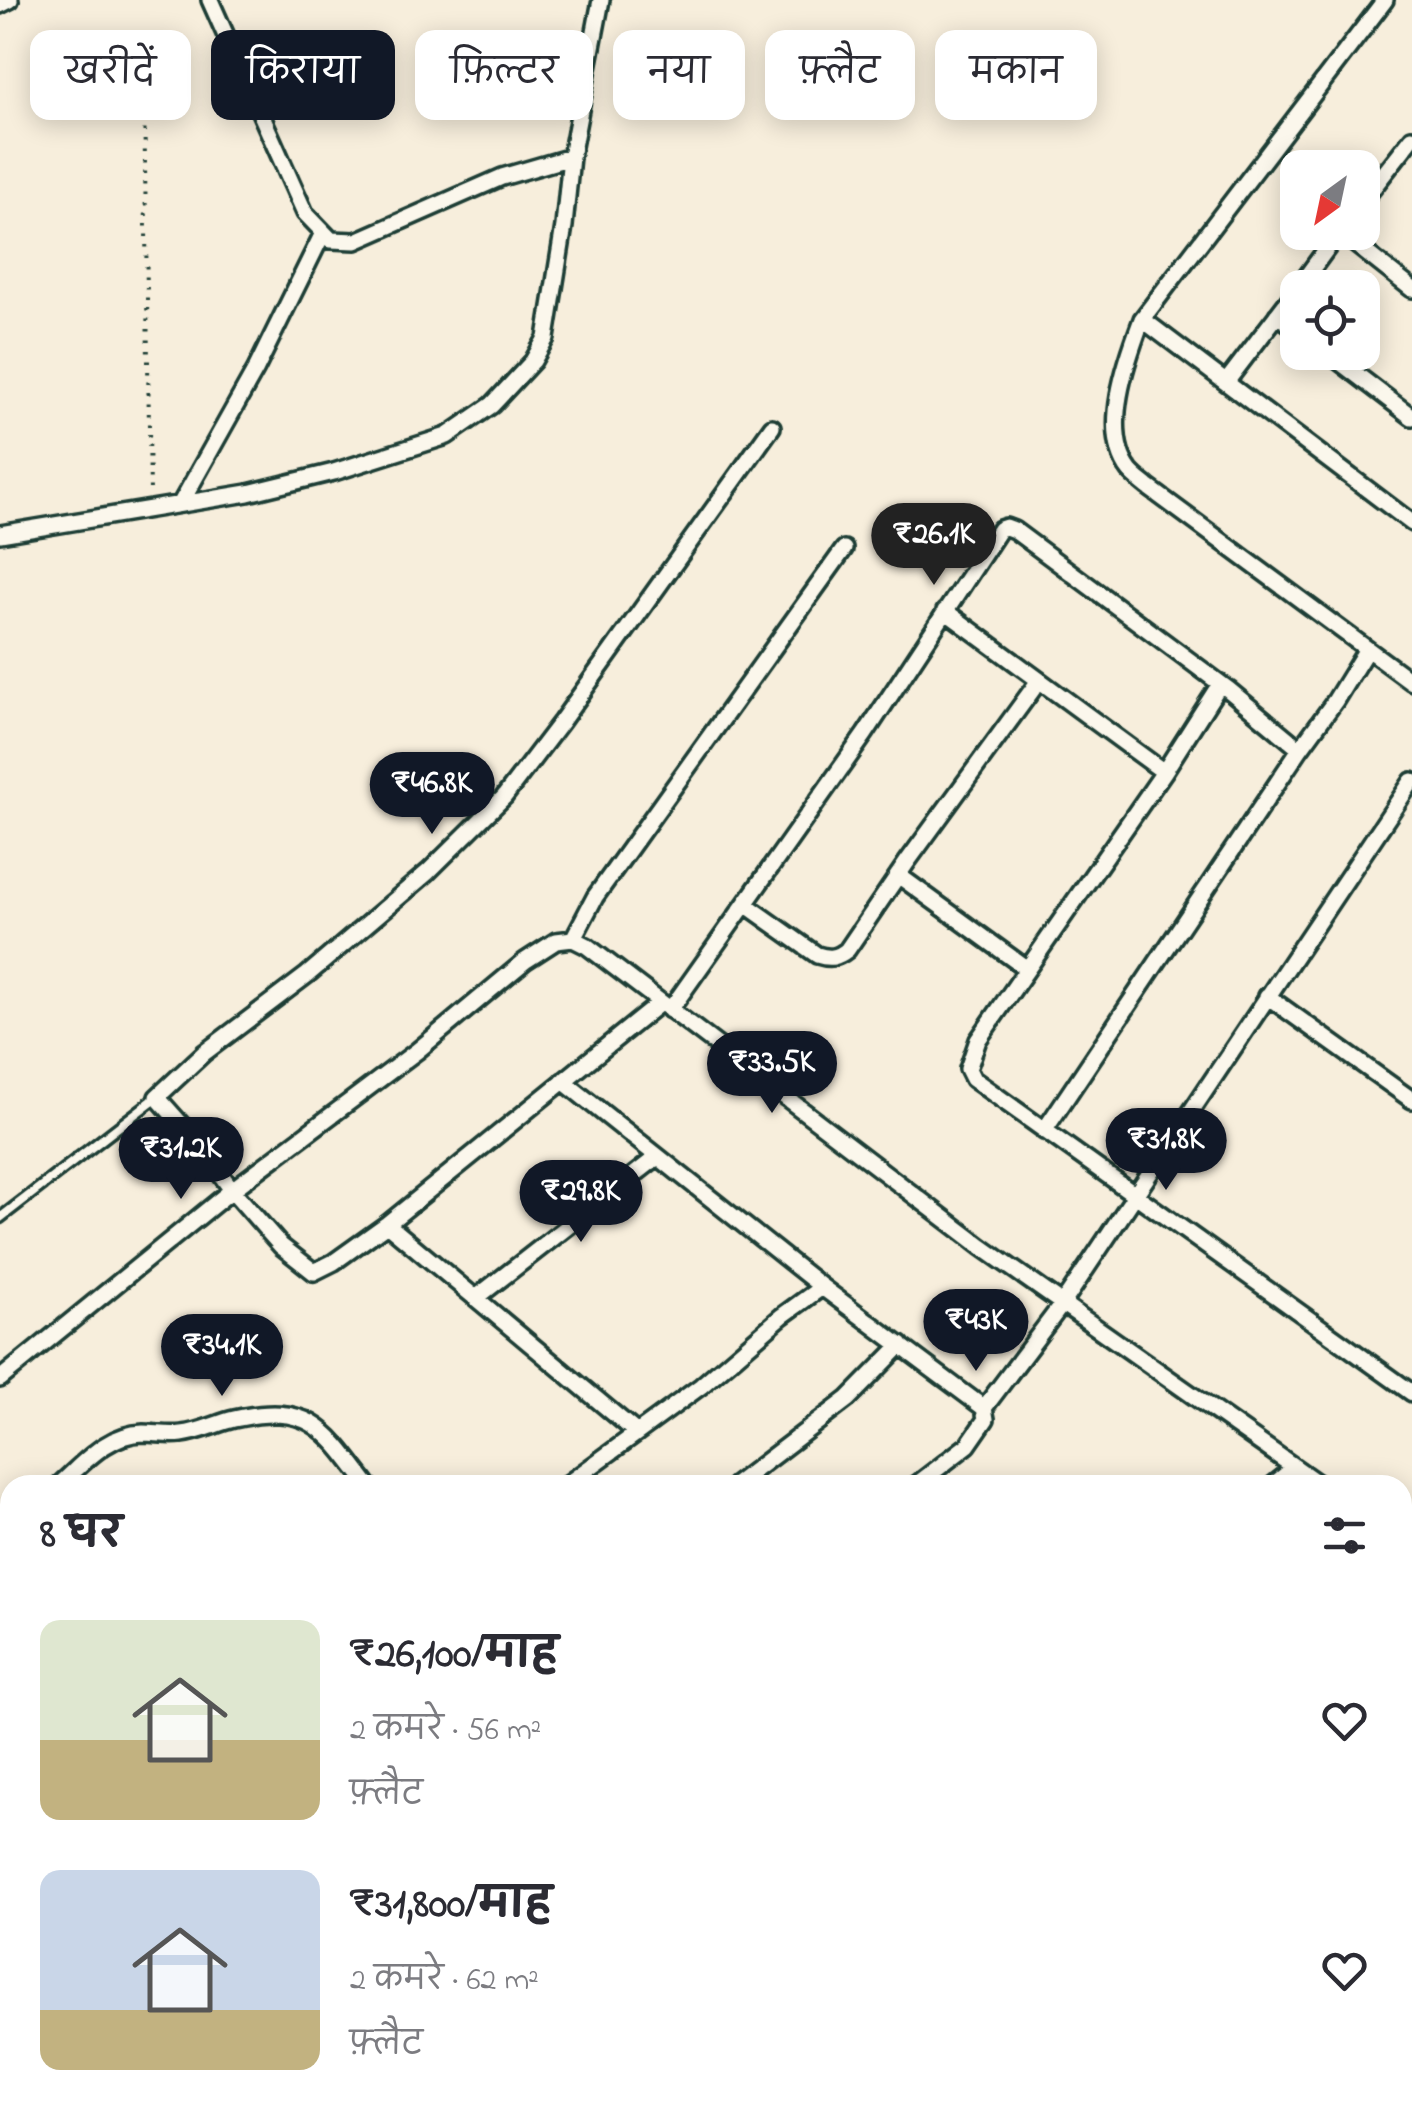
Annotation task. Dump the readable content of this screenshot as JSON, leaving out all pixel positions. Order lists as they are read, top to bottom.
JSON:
{
  "north": "bottom left",
  "page": {
    "chip": [
      "खरीदें",
      "किराया",
      "फ़िल्टर",
      "नया",
      "फ़्लैट",
      "मकान"
    ],
    "price": [
      "₹26.1K",
      "₹46.8K",
      "₹33.5K",
      "₹31.8K",
      "₹31.2K",
      "₹29.8K",
      "₹43K",
      "₹34.1K"
    ],
    "heading": "8 घर",
    "list": [
      {
        "name": "₹26,100/माह",
        "note": "2 कमरे · 56 m² · फ़्लैट"
      },
      {
        "name": "₹31,800/माह",
        "note": "2 कमरे · 62 m² · फ़्लैट"
      }
    ]
  }
}
